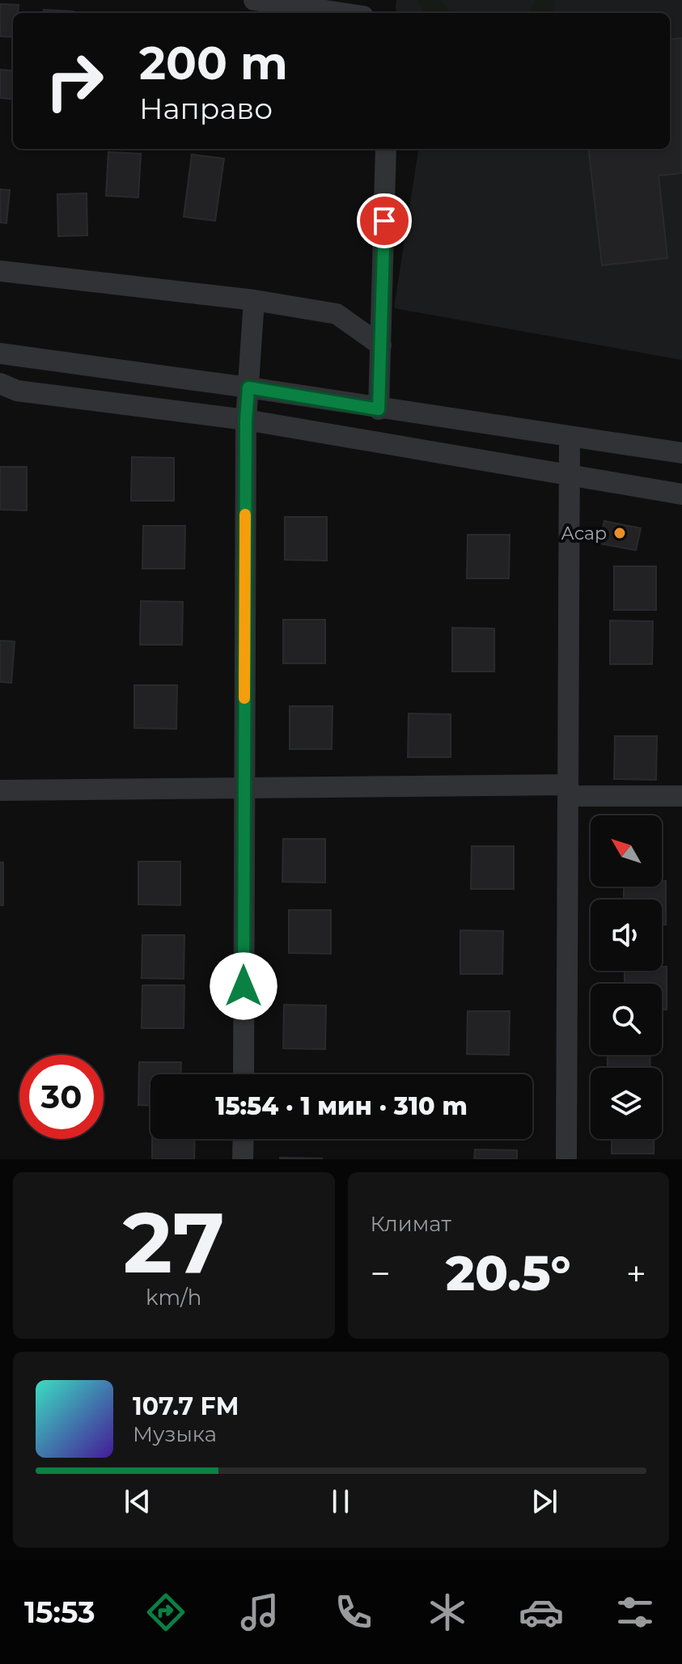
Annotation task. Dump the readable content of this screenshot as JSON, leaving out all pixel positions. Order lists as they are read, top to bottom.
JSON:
{
  "places": ["Асар"],
  "north": "top left",
  "page": {
    "turn": ["200 m", "Направо"],
    "limit": "30",
    "trip": "15:54 · 1 мин · 310 m",
    "tile": [
      ["27", "km/h"],
      "Климат"
    ],
    "heat": ["−", "20.5°", "+"],
    "song": ["107.7 FM", "Музыка"],
    "tabs": "15:53"
  }
}
